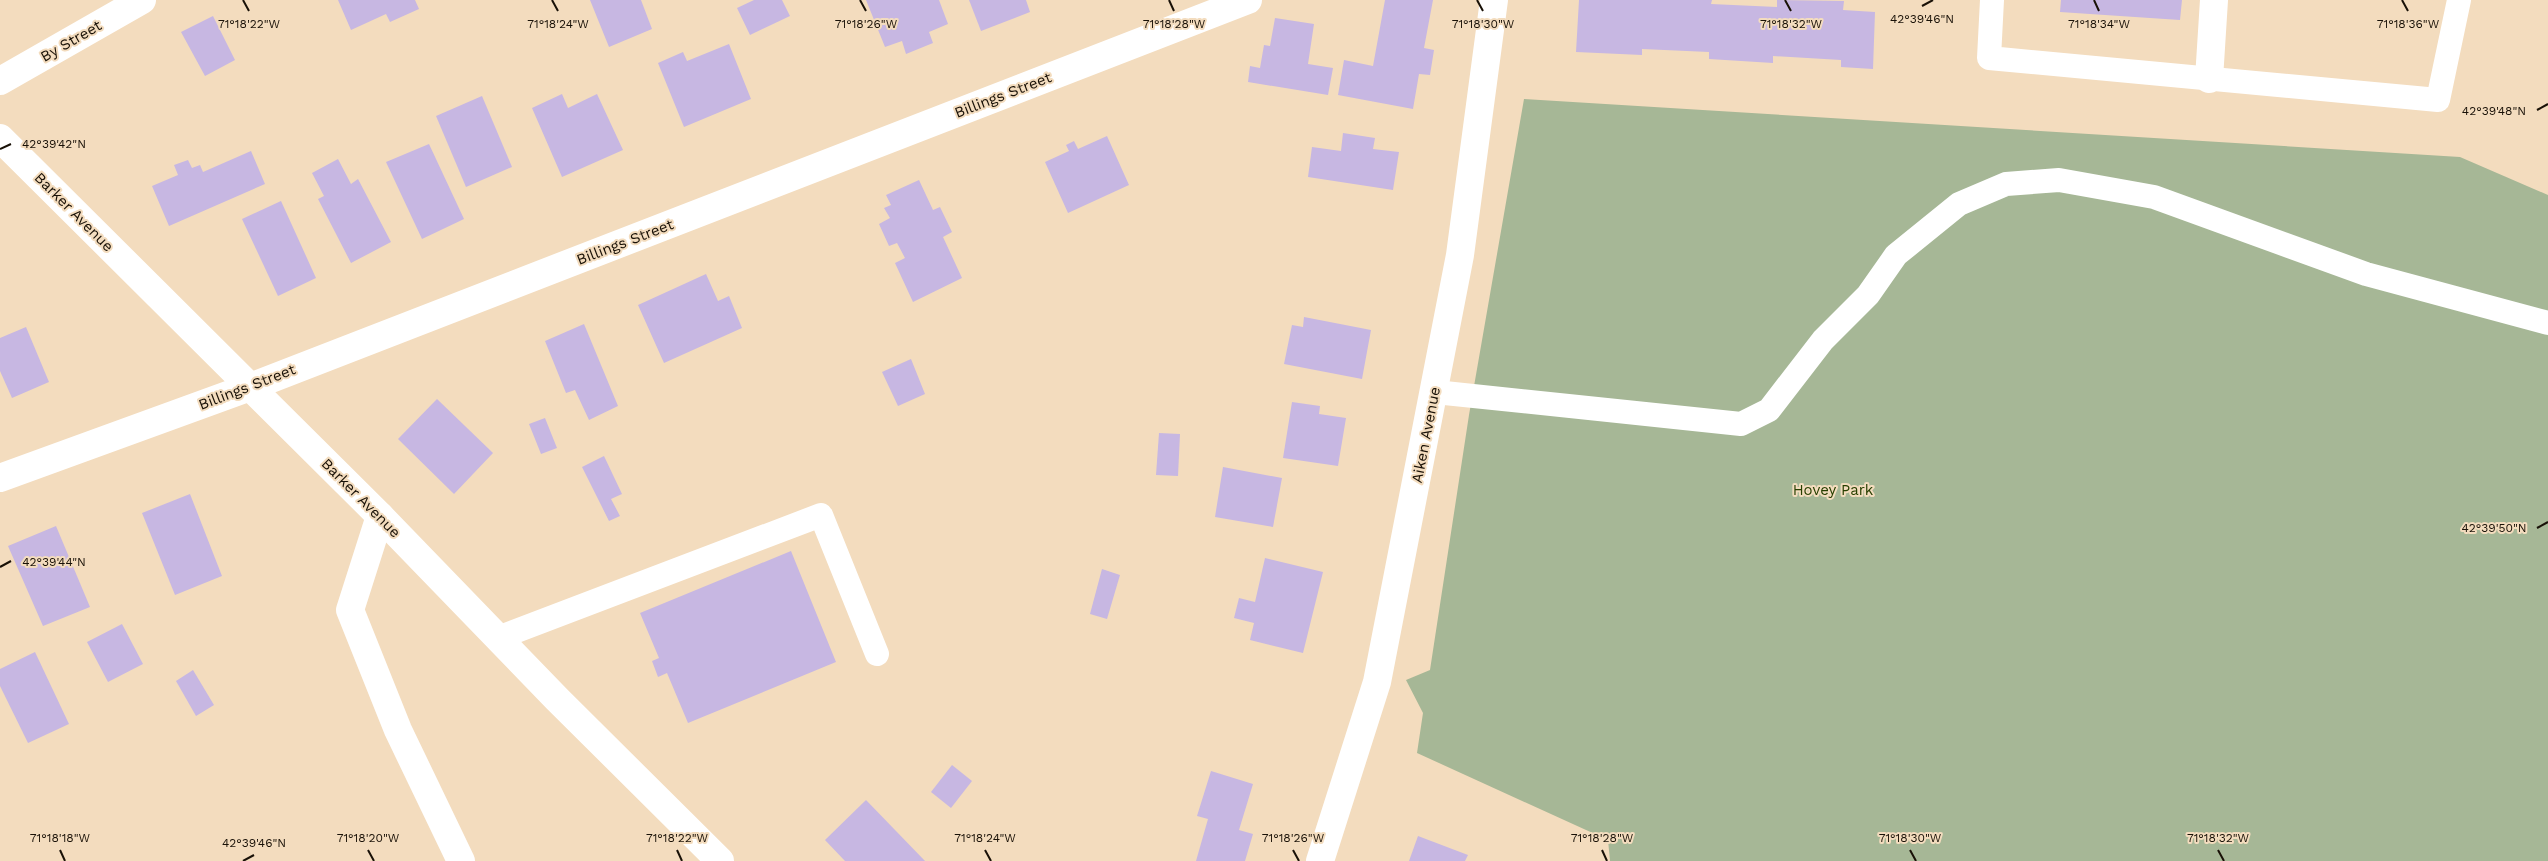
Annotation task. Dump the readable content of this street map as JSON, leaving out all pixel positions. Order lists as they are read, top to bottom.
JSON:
{
  "streets": {
    "street": [
      "By Street",
      "Billings Street",
      "Barker Avenue",
      "Aiken Avenue"
    ]
  },
  "crossings": [
    ["Billings Street", "Barker Avenue"]
  ],
  "parks": ["Hovey Park"],
  "coordinates": [
    "42°39'46\"N",
    "71°18'22\"W",
    "71°18'24\"W",
    "71°18'26\"W",
    "71°18'28\"W",
    "71°18'30\"W",
    "71°18'32\"W",
    "71°18'34\"W",
    "71°18'36\"W",
    "42°39'48\"N",
    "42°39'42\"N",
    "42°39'50\"N",
    "42°39'44\"N",
    "71°18'18\"W",
    "71°18'20\"W"
  ]
}
